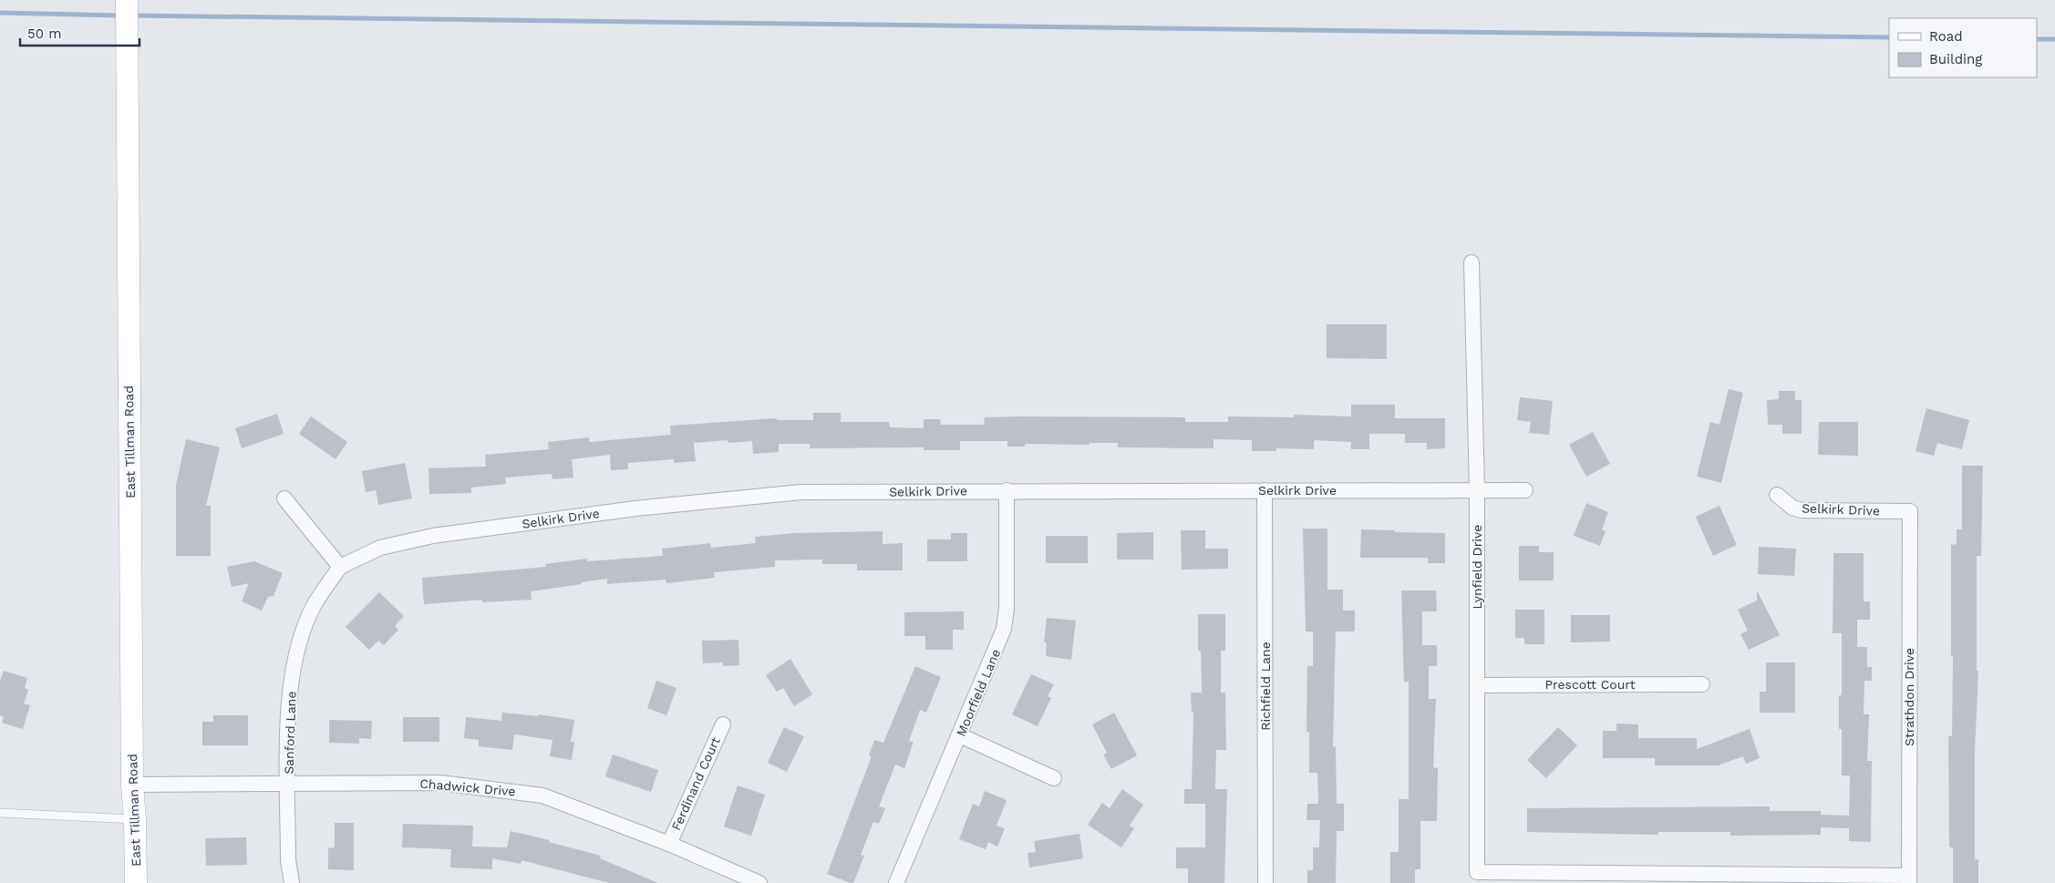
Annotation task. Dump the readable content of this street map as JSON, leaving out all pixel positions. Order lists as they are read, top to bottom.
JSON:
{
  "streets": {
    "main road": ["East Tillman Road"],
    "street": [
      "Selkirk Drive",
      "Lynfield Drive",
      "Prescott Court",
      "Richfield Lane",
      "Moorfield Lane",
      "Strathdon Drive",
      "Sanford Lane",
      "Ferdinand Court",
      "Chadwick Drive"
    ]
  },
  "crossings": [
    ["East Tillman Road", "Chadwick Drive"],
    ["Selkirk Drive", "Lynfield Drive"],
    ["Selkirk Drive", "Richfield Lane"],
    ["Selkirk Drive", "Moorfield Lane"],
    ["Selkirk Drive", "Strathdon Drive"],
    ["Selkirk Drive", "Sanford Lane"],
    ["Lynfield Drive", "Prescott Court"],
    ["Lynfield Drive", "Strathdon Drive"],
    ["Sanford Lane", "Chadwick Drive"],
    ["Ferdinand Court", "Chadwick Drive"]
  ],
  "legend": ["Road", "Building"],
  "scale_bar": "50 m"
}
